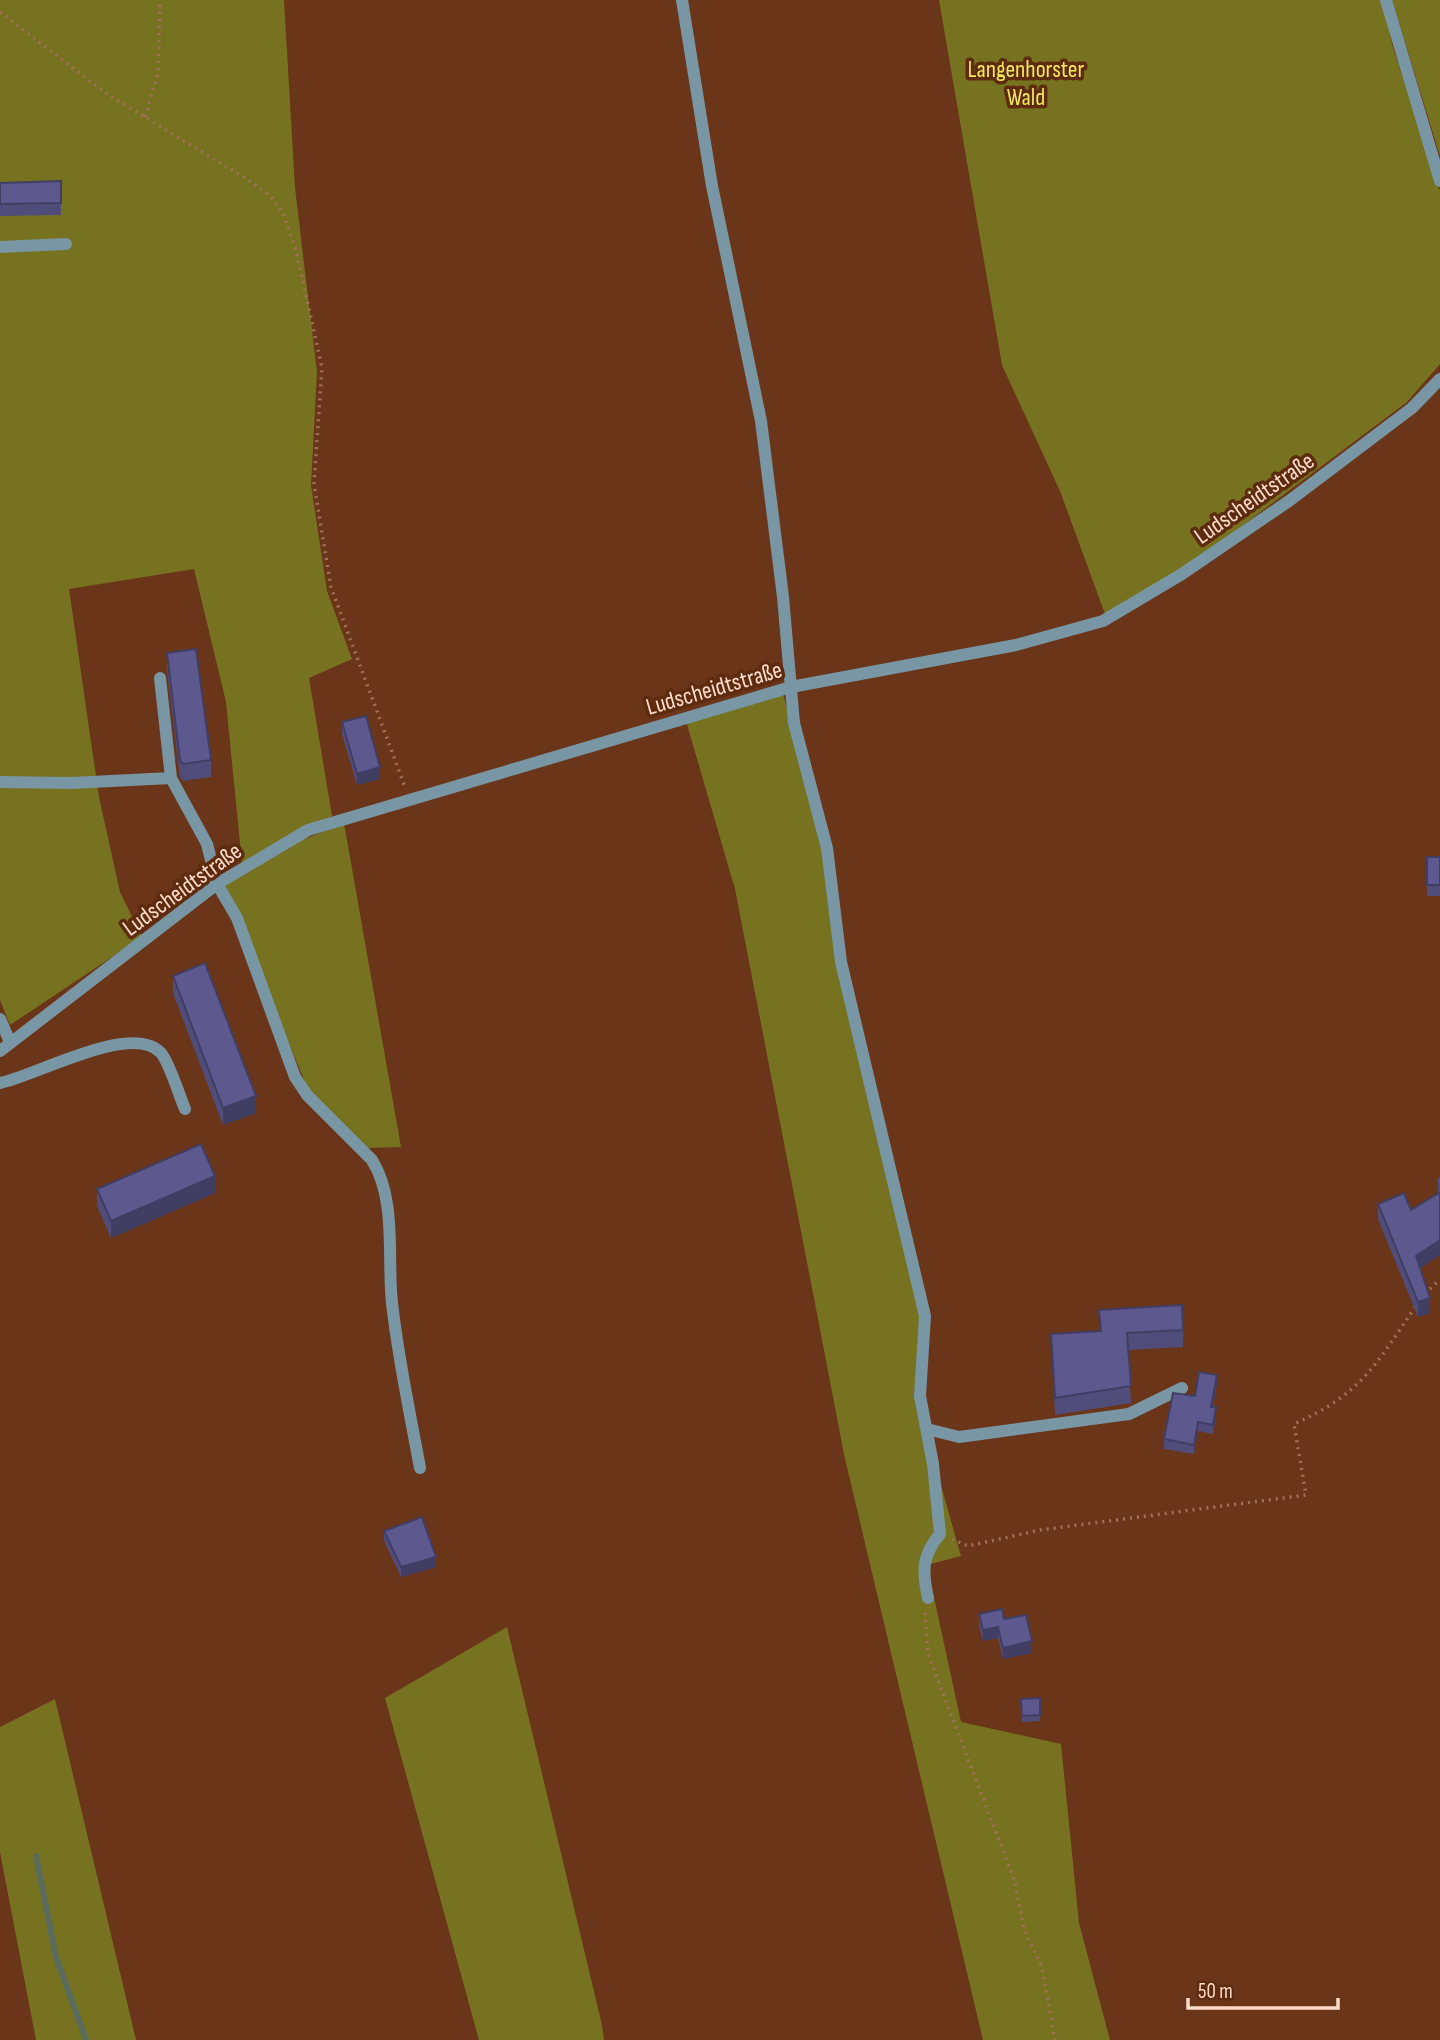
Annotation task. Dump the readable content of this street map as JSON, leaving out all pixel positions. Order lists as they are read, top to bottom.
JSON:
{
  "streets": {
    "street": ["Ludscheidtstraße"]
  },
  "parks": ["Langenhorster Wald"],
  "scale_bar": "50 m"
}
